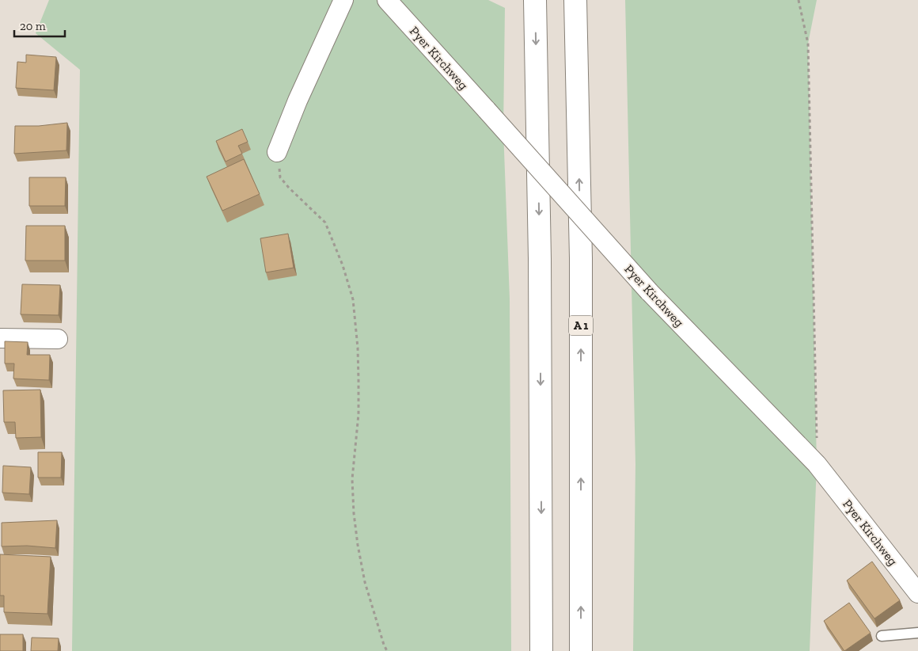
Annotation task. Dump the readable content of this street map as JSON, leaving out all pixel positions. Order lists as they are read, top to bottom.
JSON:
{
  "streets": {
    "highway": ["A 1"],
    "street": ["Pyer Kirchweg"]
  },
  "scale_bar": "20 m"
}
